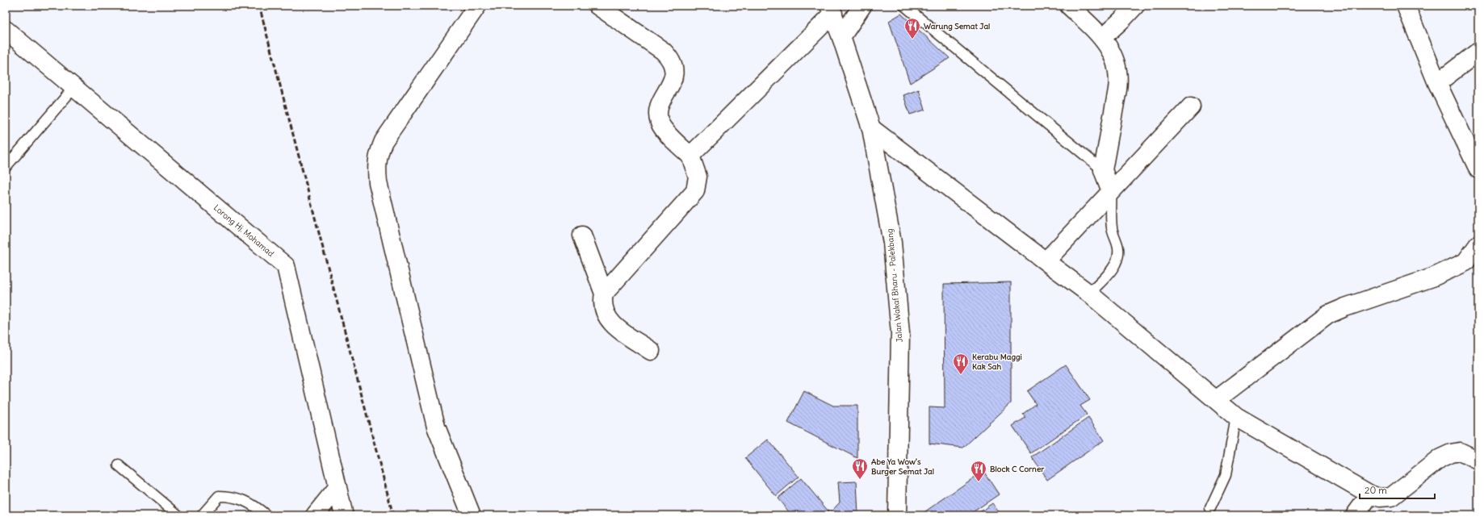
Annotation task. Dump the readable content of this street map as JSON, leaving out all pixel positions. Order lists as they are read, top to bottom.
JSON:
{
  "streets": {
    "street": ["Lorong Hj. Mohamad", "Jalan Wakaf Bharu - Palekbang"]
  },
  "places": {
    "restaurant": [
      "Warung Semat Jal",
      "Kerabu Maggi Kak Sah",
      "Abe Ya Wow’s Burger Semat Jal",
      "Block C Corner"
    ]
  },
  "scale_bar": "20 m"
}
